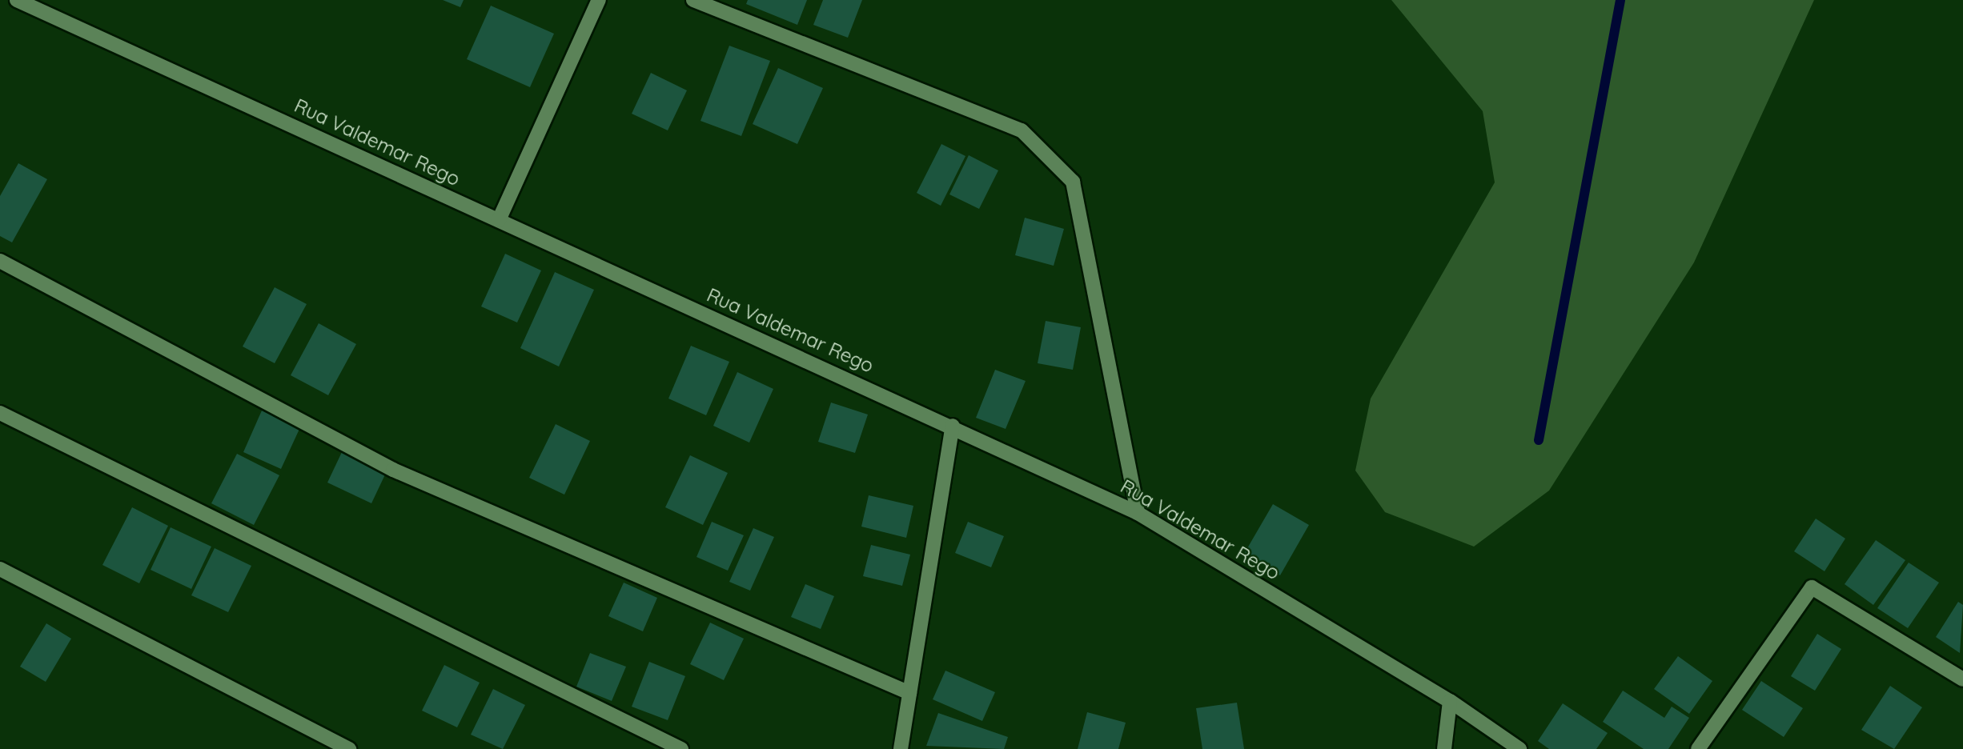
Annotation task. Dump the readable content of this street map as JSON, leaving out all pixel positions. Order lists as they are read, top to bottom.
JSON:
{
  "streets": {
    "street": ["Rua Valdemar Rego"]
  }
}
